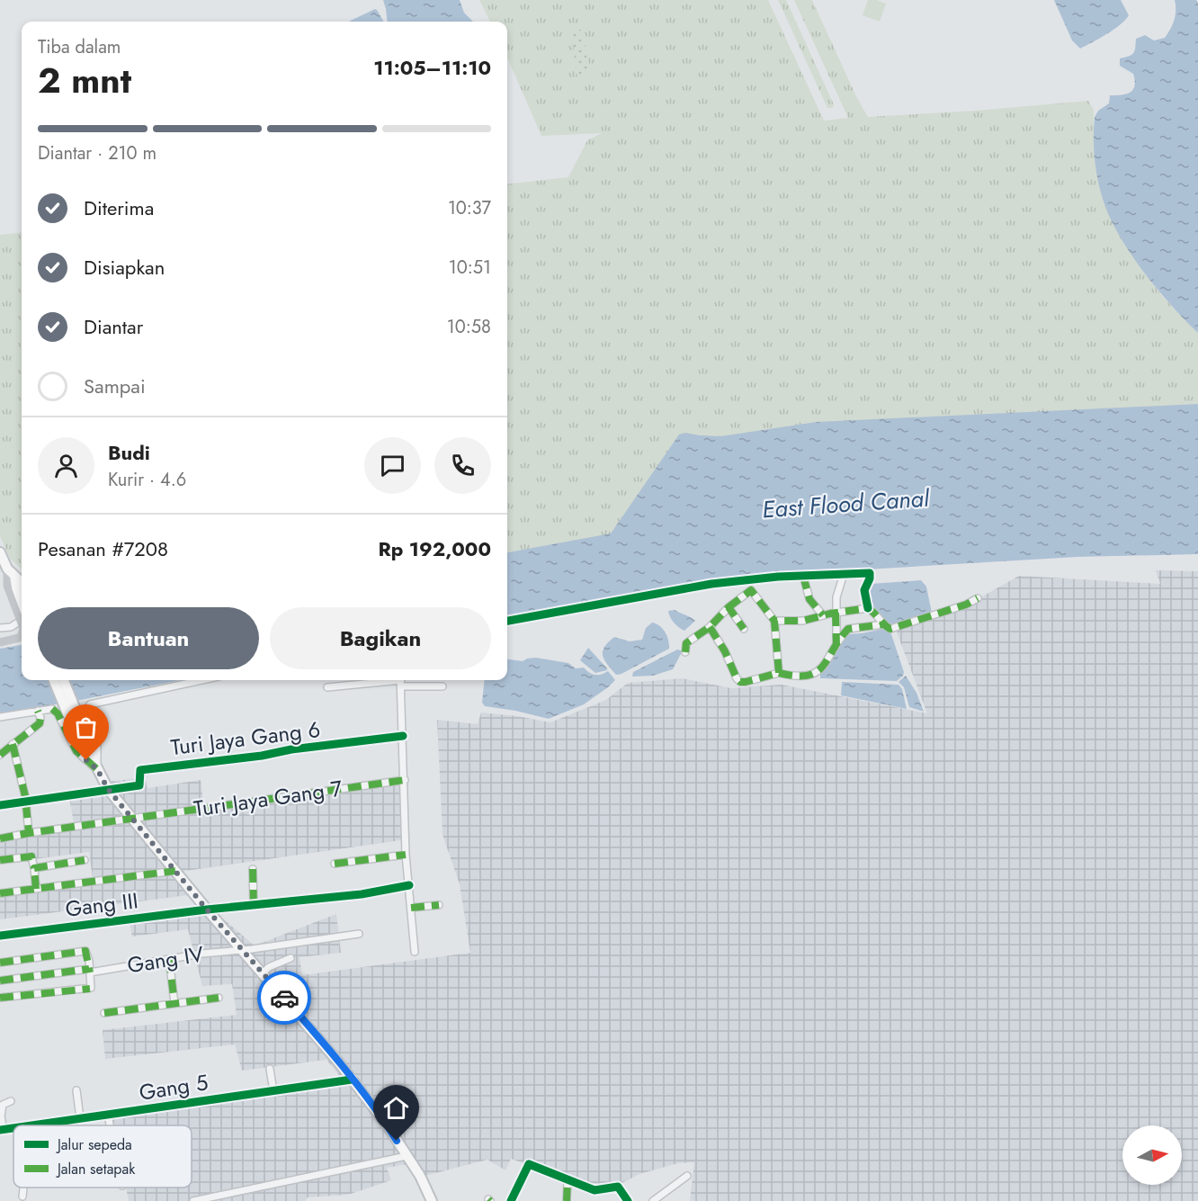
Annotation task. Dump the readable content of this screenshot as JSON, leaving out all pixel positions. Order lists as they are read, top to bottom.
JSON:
{
  "streets": {
    "street": [
      "Turi Jaya Gang 6",
      "Turi Jaya Gang 7",
      "Gang III",
      "Gang IV",
      "Gang 5"
    ]
  },
  "water": ["East Flood Canal"],
  "legend": ["Jalur sepeda", "Jalan setapak"],
  "north": "right",
  "page": {
    "heading": ["2 mnt", "Tiba dalam", "11:05–11:10"],
    "panel": [
      "Budi",
      "Kurir · 4.6",
      "Pesanan #7208",
      "Rp 192,000"
    ],
    "bar": "Diantar · 210 m",
    "list": [
      ["Diterima", "10:37"],
      ["Disiapkan", "10:51"],
      ["Diantar", "10:58"],
      "Sampai"
    ],
    "buttons": ["Bantuan", "Bagikan"]
  }
}
